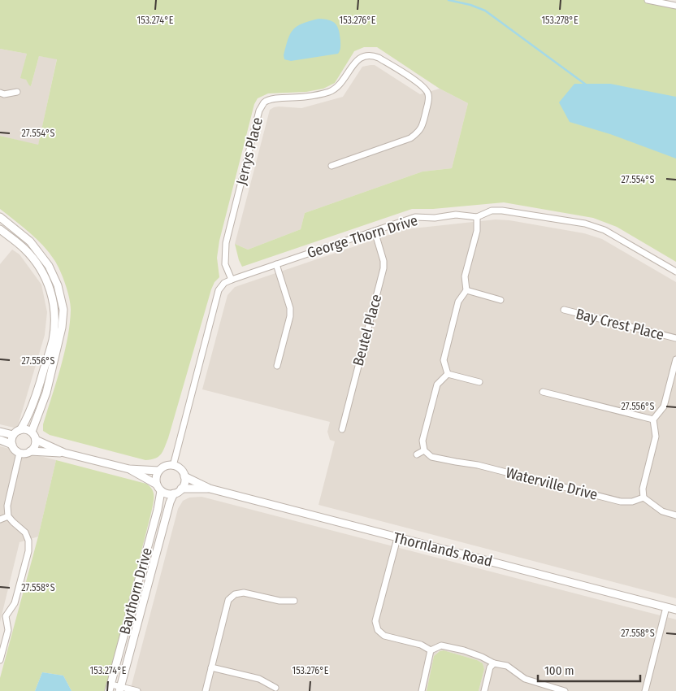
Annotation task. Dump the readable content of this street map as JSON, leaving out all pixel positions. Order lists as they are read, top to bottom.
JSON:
{
  "streets": {
    "street": [
      "Jerrys Place",
      "George Thorn Drive",
      "Bay Crest Place",
      "Beutel Place",
      "Waterville Drive",
      "Thornlands Road",
      "Baythorn Drive"
    ]
  },
  "crossings": [
    ["Jerrys Place", "George Thorn Drive"],
    ["George Thorn Drive", "Beutel Place"],
    ["Thornlands Road", "Baythorn Drive"]
  ],
  "scale_bar": "100 m",
  "coordinates": [
    "153.274°E",
    "153.276°E",
    "153.278°E",
    "27.554°S",
    "27.556°S",
    "27.558°S"
  ]
}
